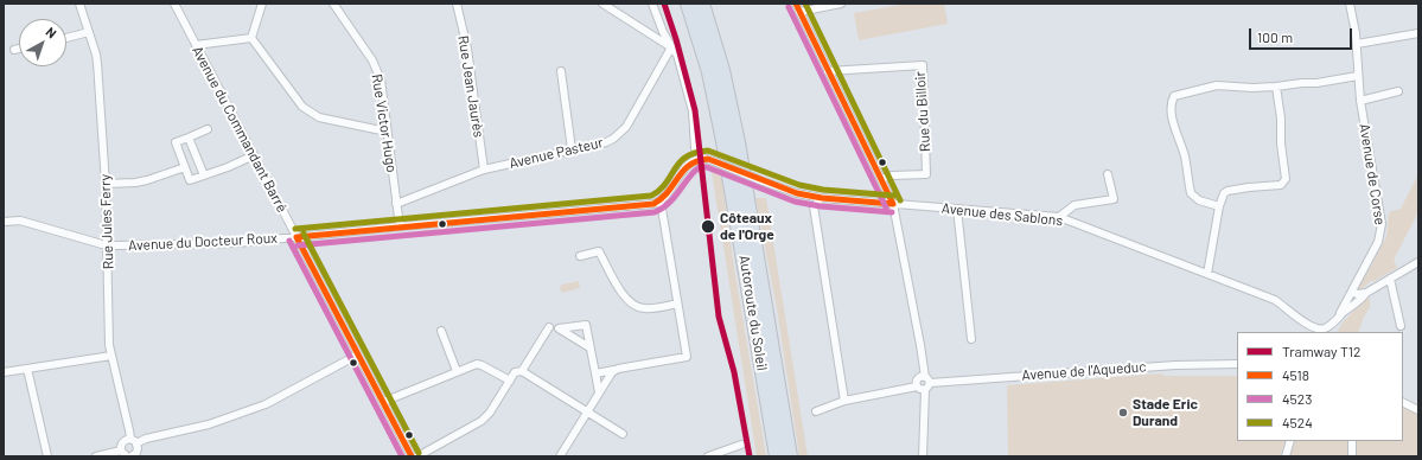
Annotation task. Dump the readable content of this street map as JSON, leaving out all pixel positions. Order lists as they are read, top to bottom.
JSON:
{
  "streets": {
    "highway": ["Autoroute du Soleil"],
    "street": [
      "Rue Jean Jaurès",
      "Rue du Billoir",
      "Rue Victor Hugo",
      "Avenue du Commandant Barré",
      "Avenue Pasteur",
      "Avenue de Corse",
      "Avenue des Sablons",
      "Rue Jules Ferry",
      "Avenue du Docteur Roux",
      "Avenue de l'Aqueduc"
    ]
  },
  "crossings": [
    ["Rue Jean Jaurès", "Avenue Pasteur"],
    ["Rue Victor Hugo", "Avenue Pasteur"],
    ["Rue Victor Hugo", "Avenue du Docteur Roux"],
    ["Avenue du Commandant Barré", "Avenue du Docteur Roux"],
    ["Avenue de Corse", "Avenue des Sablons"],
    ["Avenue des Sablons", "Avenue du Docteur Roux"],
    ["Rue Jules Ferry", "Avenue du Docteur Roux"]
  ],
  "places": ["Côteaux de l'Orge", "Stade Eric Durand"],
  "lines": [
    "tram line T12",
    "transit line 4518",
    "transit line 4524",
    "transit line 4523"
  ],
  "legend": [
    "Tramway T12",
    "4518",
    "4523",
    "4524"
  ],
  "scale_bar": "100 m",
  "north": "top right"
}
